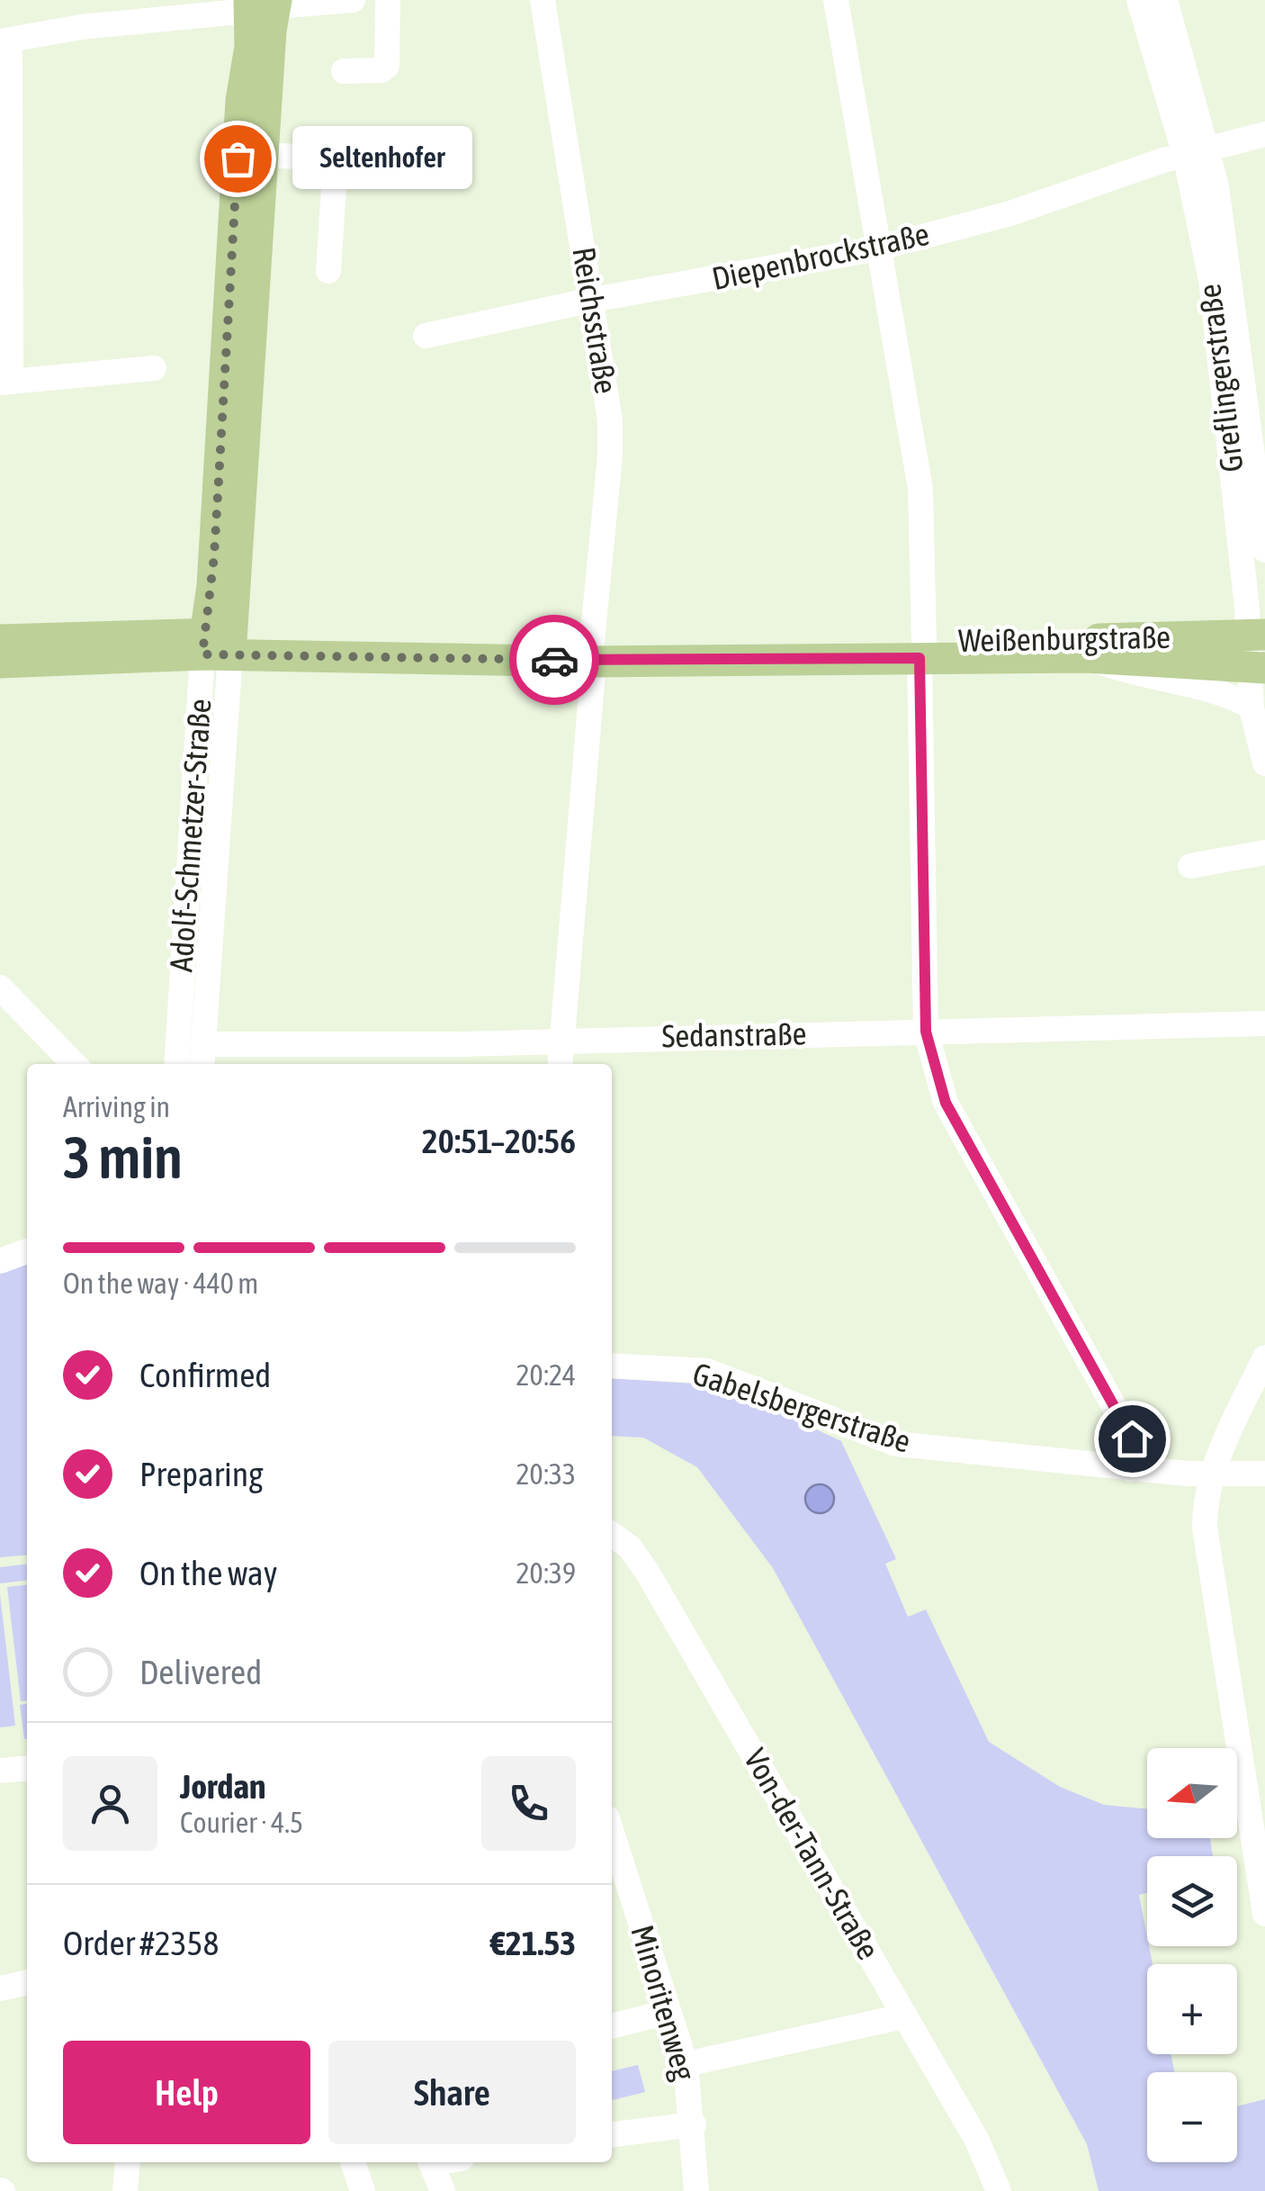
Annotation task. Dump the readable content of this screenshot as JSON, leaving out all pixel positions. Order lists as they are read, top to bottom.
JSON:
{
  "streets": {
    "main road": ["Weißenburgstraße", "Adolf-Schmetzer-Straße"],
    "street": [
      "Diepenbrockstraße",
      "Reichsstraße",
      "Greflingerstraße",
      "Sedanstraße",
      "Gabelsbergerstraße",
      "Von-der-Tann-Straße",
      "Minoritenweg"
    ]
  },
  "crossings": [
    ["Diepenbrockstraße", "Reichsstraße"],
    ["Diepenbrockstraße", "Greflingerstraße"],
    ["Reichsstraße", "Weißenburgstraße"],
    ["Reichsstraße", "Sedanstraße"],
    ["Greflingerstraße", "Weißenburgstraße"],
    ["Weißenburgstraße", "Adolf-Schmetzer-Straße"],
    ["Adolf-Schmetzer-Straße", "Sedanstraße"]
  ],
  "places": ["Seltenhofer"],
  "north": "left",
  "page": {
    "bubble": "Seltenhofer",
    "heading": ["3 min", "Arriving in", "20:51–20:56"],
    "panel": [
      "Jordan",
      "Courier · 4.5",
      "Order #2358",
      "€21.53"
    ],
    "bar": "On the way · 440 m",
    "list": [
      ["Confirmed", "20:24"],
      ["Preparing", "20:33"],
      ["On the way", "20:39"],
      "Delivered"
    ],
    "map_buttons": ["+", "−"],
    "buttons": ["Help", "Share"]
  }
}
